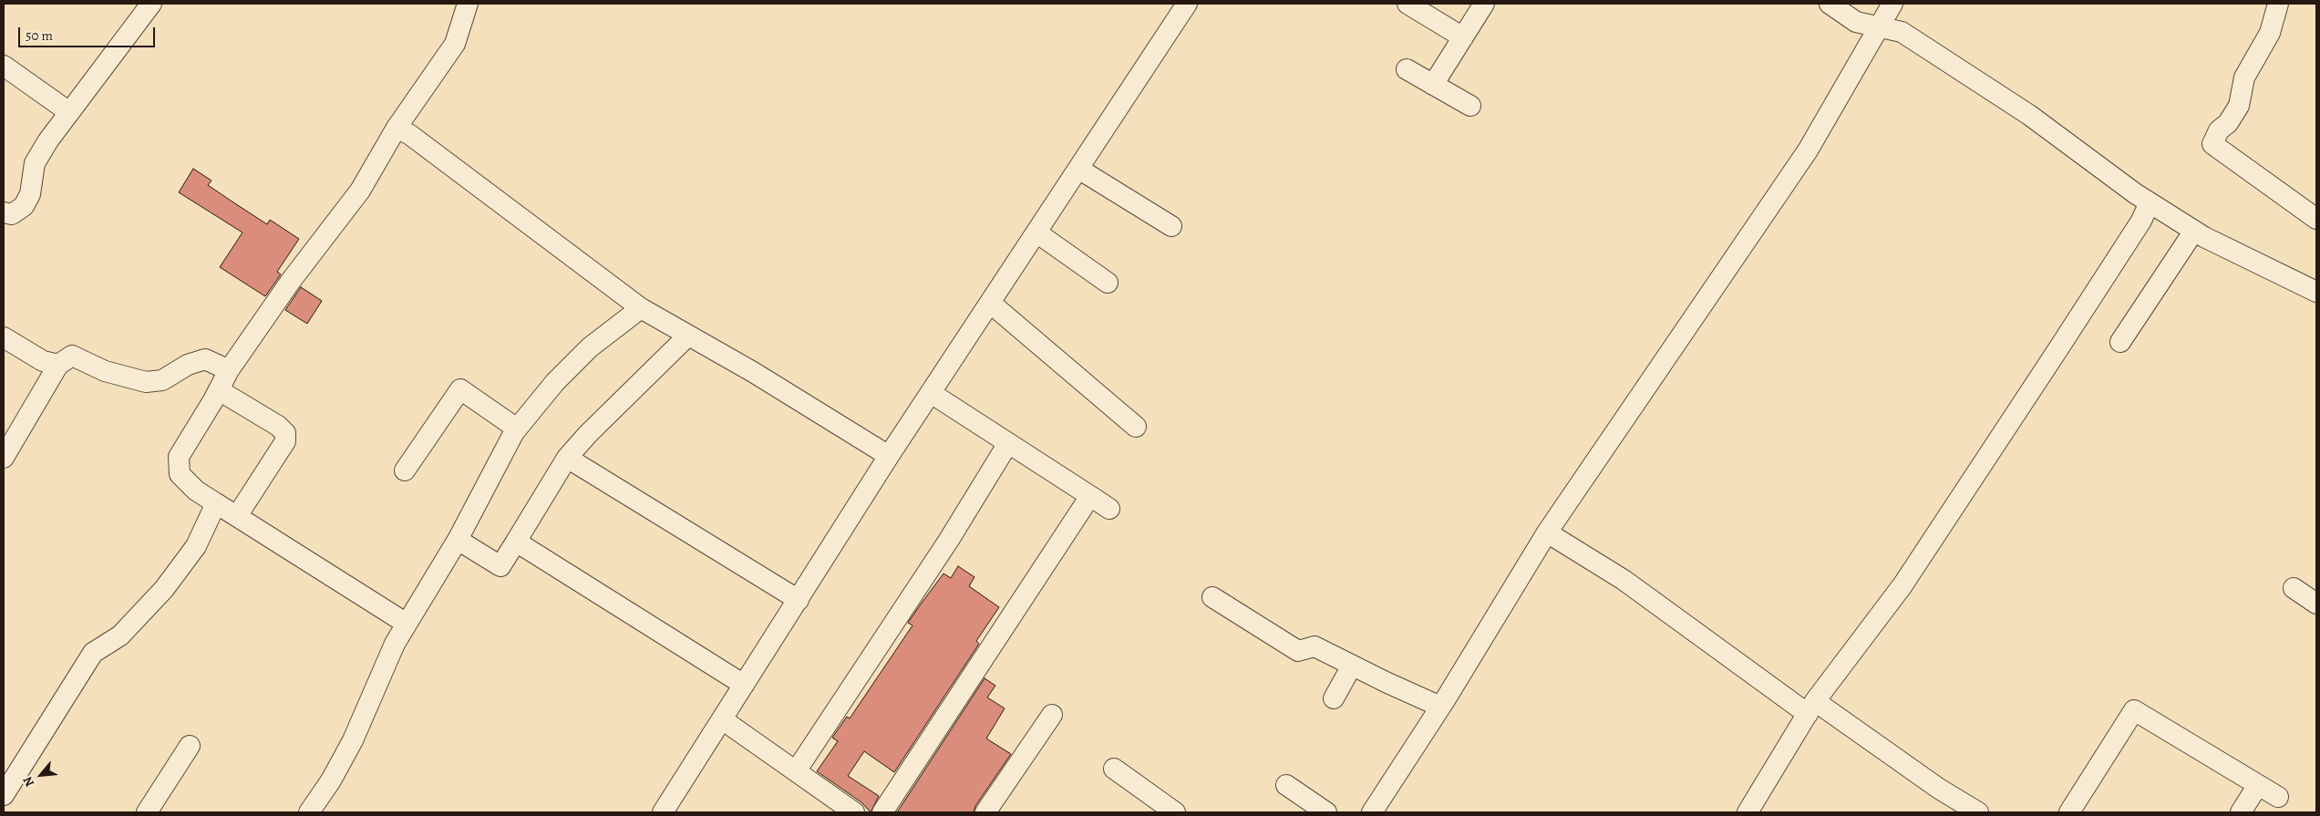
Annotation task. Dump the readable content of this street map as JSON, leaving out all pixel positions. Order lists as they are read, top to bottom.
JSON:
{
  "scale_bar": "50 m",
  "north": "bottom left"
}
